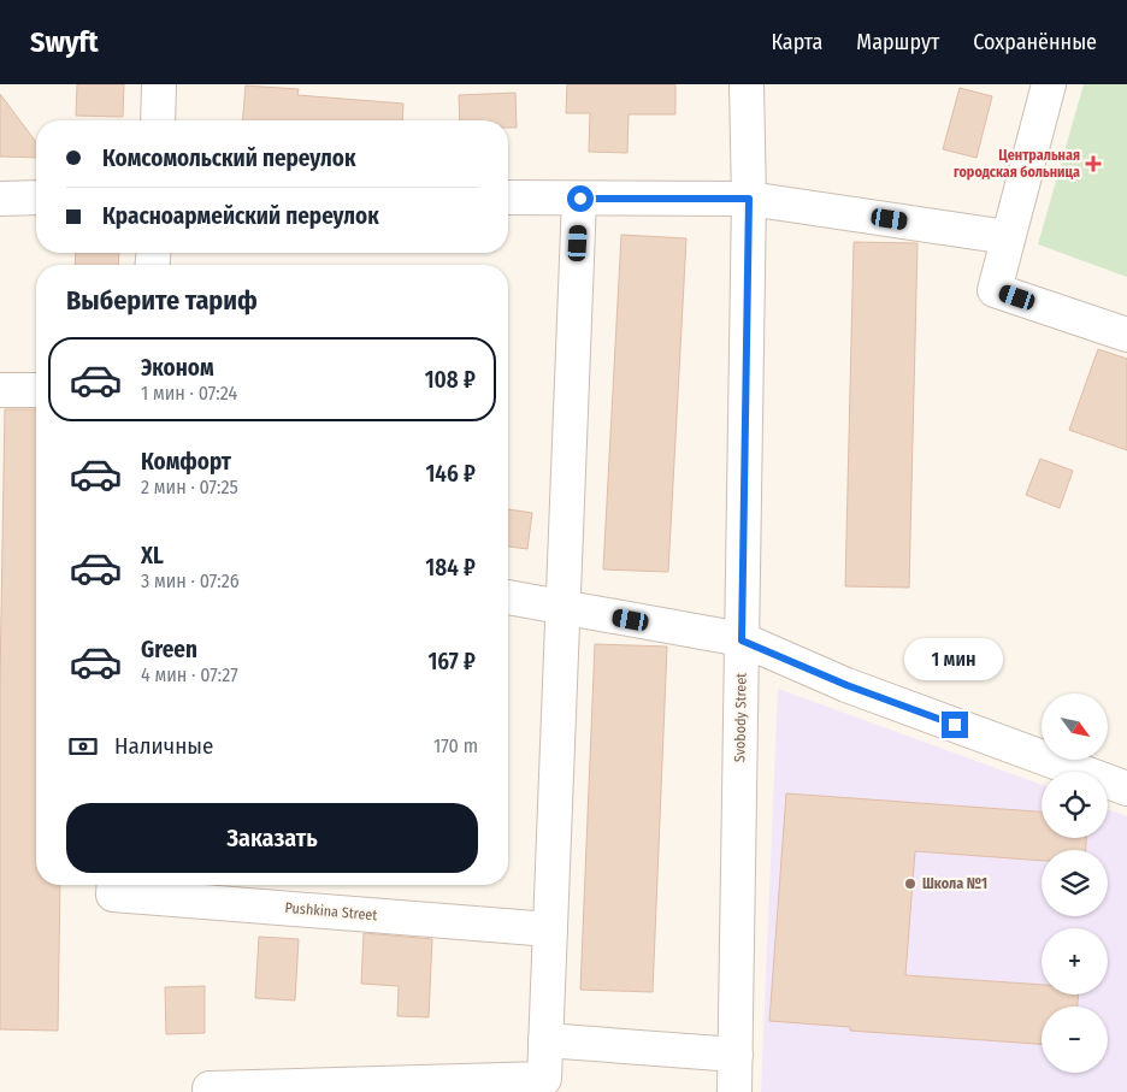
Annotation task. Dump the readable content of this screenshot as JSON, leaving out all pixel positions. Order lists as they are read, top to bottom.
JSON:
{
  "streets": {
    "street": ["Svobody Street", "Pushkina Street"]
  },
  "places": {
    "health": ["Центральная городская больница"],
    "other": ["Школа №1"]
  },
  "north": "bottom right",
  "page": {
    "header": "Swyft",
    "nav": ["Карта", "Маршрут", "Сохранённые"],
    "banner": ["Комсомольский переулок", "Красноармейский переулок"],
    "heading": "Выберите тариф",
    "list": [
      {
        "name": "Эконом",
        "note": "1 мин · 07:24",
        "value": "108 ₽"
      },
      {
        "name": "Комфорт",
        "note": "2 мин · 07:25",
        "value": "146 ₽"
      },
      {
        "name": "XL",
        "note": "3 мин · 07:26",
        "value": "184 ₽"
      },
      {
        "name": "Green",
        "note": "4 мин · 07:27",
        "value": "167 ₽"
      }
    ],
    "bubble": "1 мин",
    "map_buttons": ["+", "−"],
    "pay": ["Наличные", "170 m"],
    "buttons": "Заказать"
  }
}
